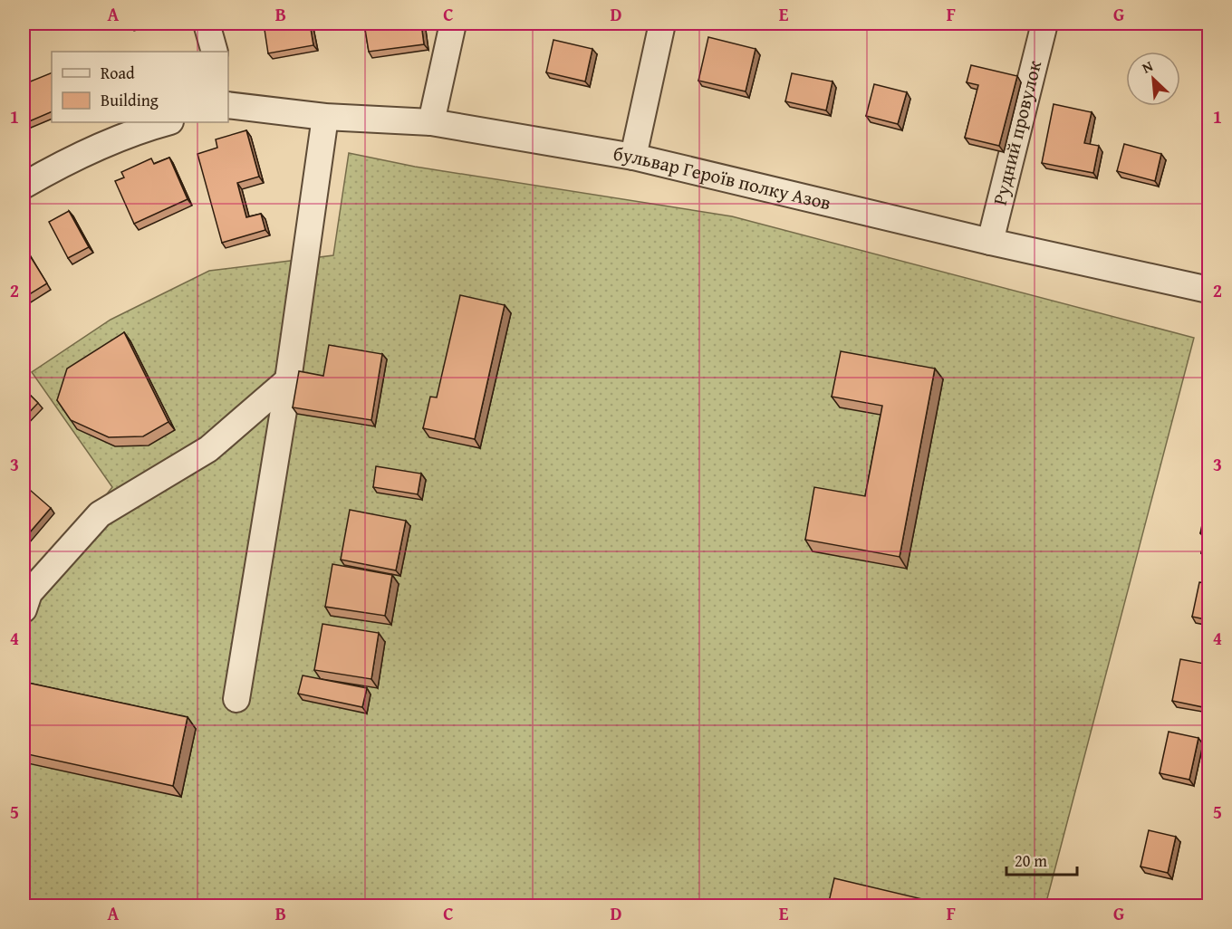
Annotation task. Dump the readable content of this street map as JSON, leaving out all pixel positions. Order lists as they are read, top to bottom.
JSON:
{
  "streets": {
    "street": ["Рудний провулок", "бульвар Героїв полку Азов"]
  },
  "crossings": [
    ["Рудний провулок", "бульвар Героїв полку Азов"]
  ],
  "legend": ["Road", "Building"],
  "scale_bar": "20 m",
  "north": "top left",
  "grid": {
    "columns": [
      "A",
      "B",
      "C",
      "D",
      "E",
      "F",
      "G"
    ],
    "rows": [
      "1",
      "2",
      "3",
      "4",
      "5"
    ]
  }
}
